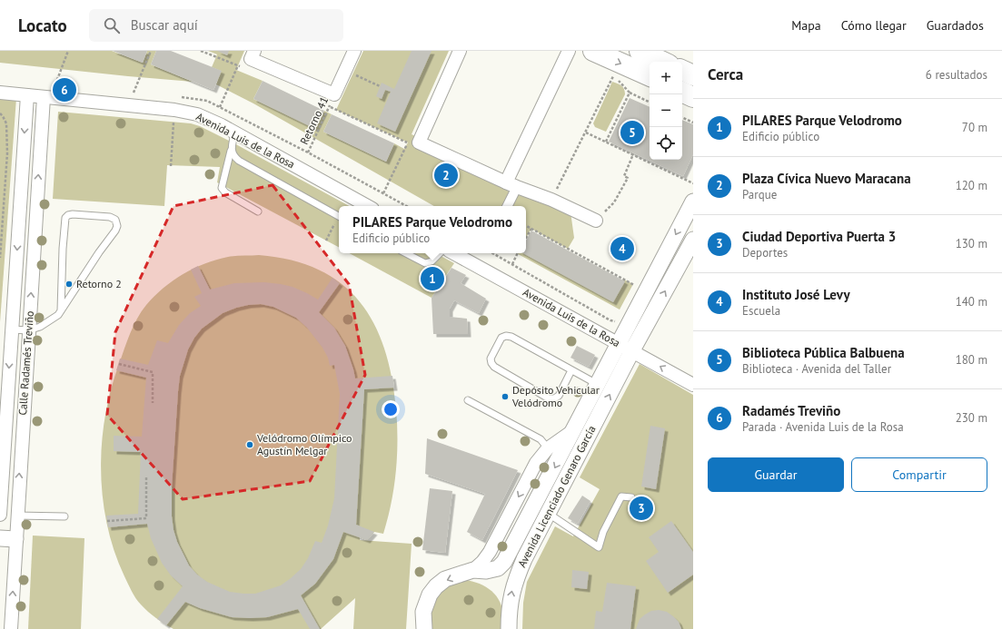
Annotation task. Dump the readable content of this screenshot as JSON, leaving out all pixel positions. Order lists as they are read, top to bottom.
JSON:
{
  "streets": {
    "street": ["Avenida Luis de la Rosa", "Calle Radamés Treviño", "Avenida Licenciado Genaro García"],
    "path": ["Retorno 41"]
  },
  "crossings": [
    ["Avenida Luis de la Rosa", "Calle Radamés Treviño"],
    ["Avenida Luis de la Rosa", "Avenida Licenciado Genaro García"]
  ],
  "places": ["Retorno 2", "Depósito Vehicular Velódromo", "Velódromo Olímpico Agustín Melgar"],
  "page": {
    "header": "Locato",
    "search": "Buscar aquí",
    "nav": ["Mapa", "Cómo llegar", "Guardados"],
    "heading": ["Cerca", "6 resultados"],
    "map_buttons": ["+", "−"],
    "pins": [
      "6",
      "5",
      "2",
      "4",
      "1",
      "3"
    ],
    "list": [
      {
        "mark": "1",
        "name": "PILARES Parque Velodromo",
        "note": "Edificio público",
        "value": "70 m"
      },
      {
        "mark": "2",
        "name": "Plaza Cívica Nuevo Maracana",
        "note": "Parque",
        "value": "120 m"
      },
      {
        "mark": "3",
        "name": "Ciudad Deportiva Puerta 3",
        "note": "Deportes",
        "value": "130 m"
      },
      {
        "mark": "4",
        "name": "Instituto José Levy",
        "note": "Escuela",
        "value": "140 m"
      },
      {
        "mark": "5",
        "name": "Biblioteca Pública Balbuena",
        "note": "Biblioteca · Avenida del Taller",
        "value": "180 m"
      },
      {
        "mark": "6",
        "name": "Radamés Treviño",
        "note": "Parada · Avenida Luis de la Rosa",
        "value": "230 m"
      }
    ],
    "popup": ["PILARES Parque Velodromo", "Edificio público"],
    "buttons": ["Guardar", "Compartir"]
  }
}
